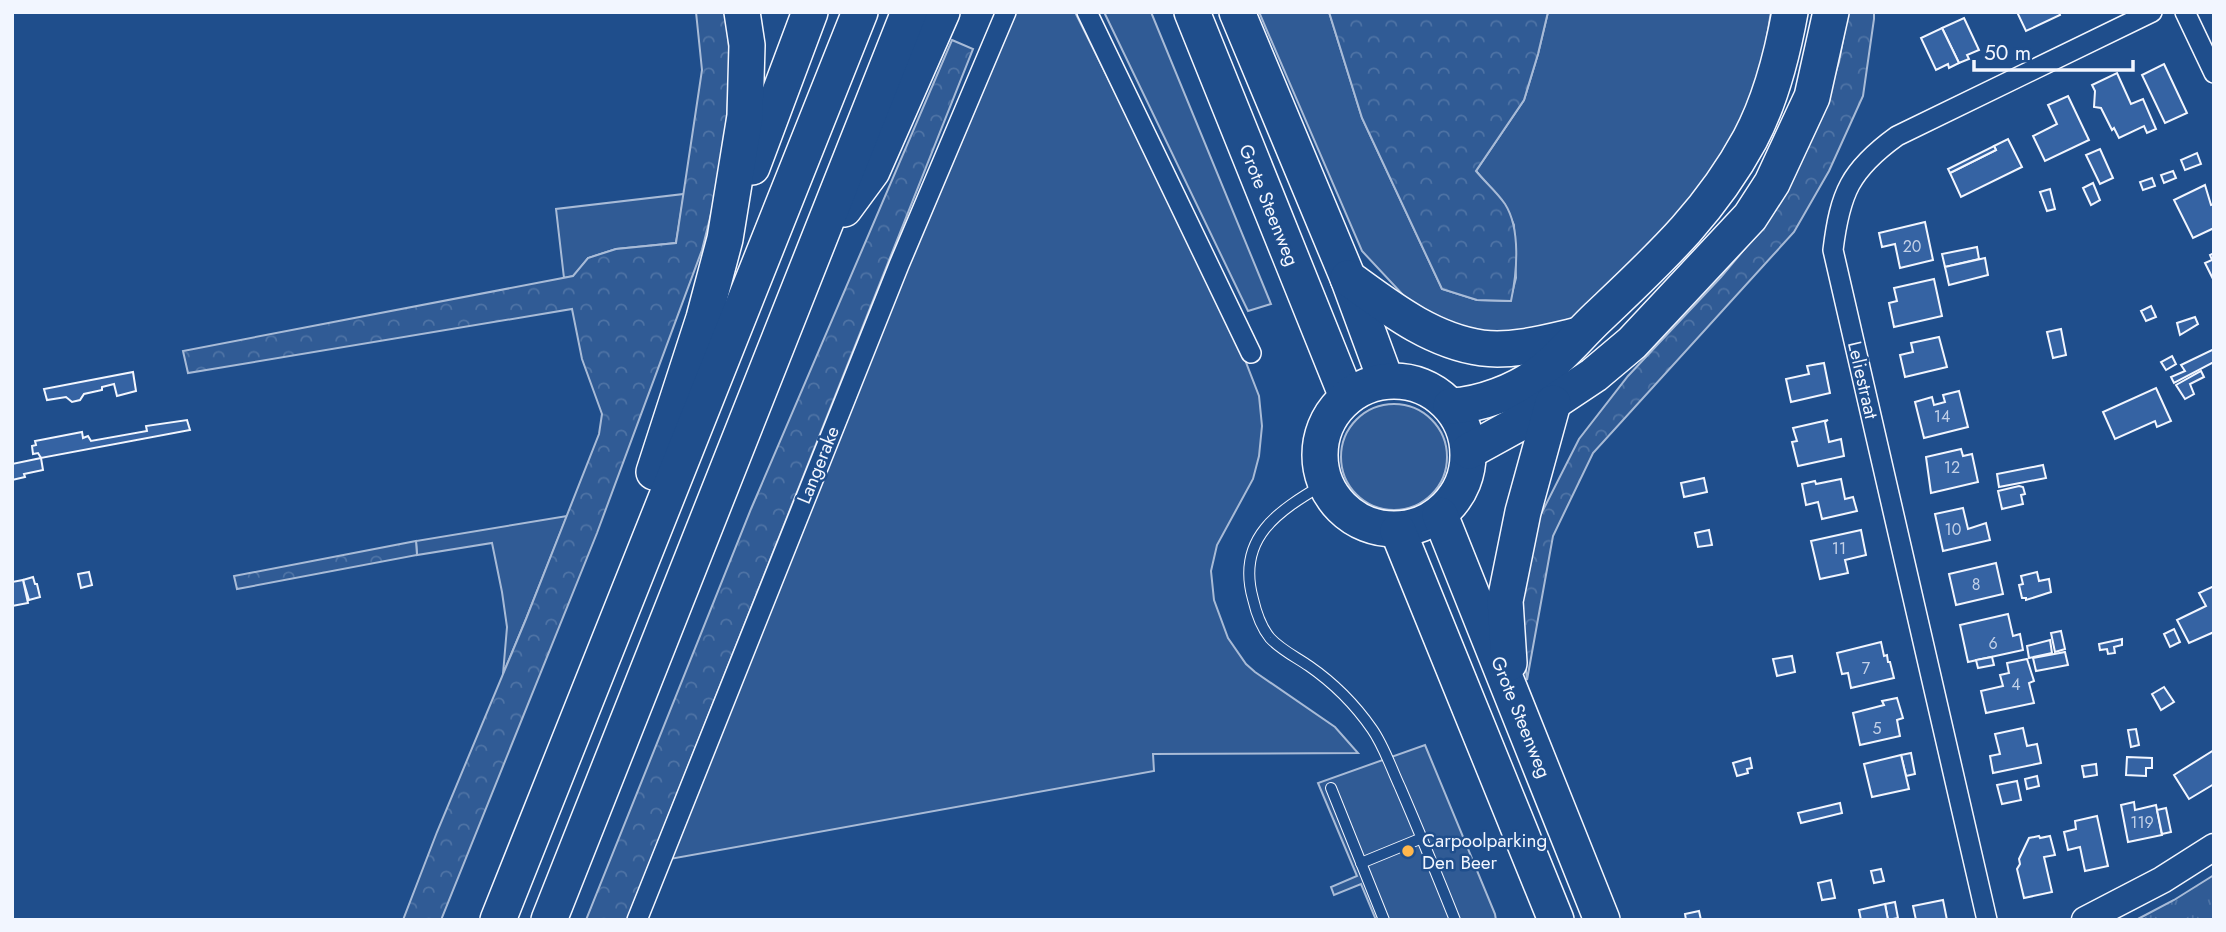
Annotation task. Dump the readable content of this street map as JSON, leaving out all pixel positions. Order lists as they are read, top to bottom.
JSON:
{
  "streets": {
    "highway": ["Grote Steenweg"],
    "street": ["Leliestraat", "Langerake"]
  },
  "places": ["Carpoolparking Den Beer"],
  "house_numbers": [
    "20",
    "14",
    "12",
    "10",
    "11",
    "8",
    "6",
    "7",
    "4",
    "5",
    "119"
  ],
  "scale_bar": "50 m"
}
